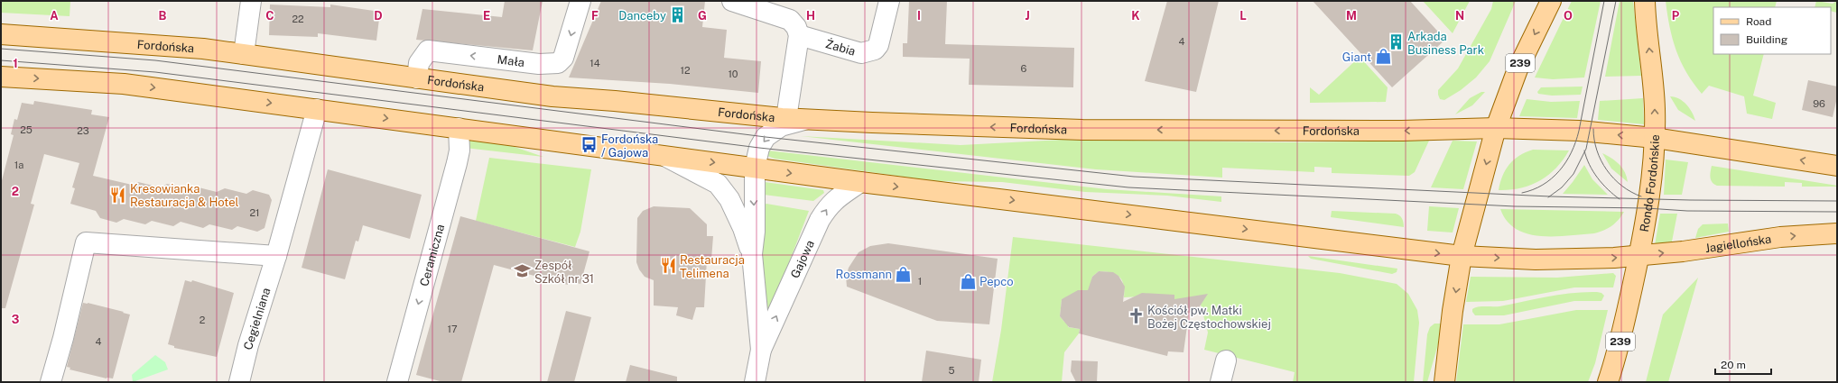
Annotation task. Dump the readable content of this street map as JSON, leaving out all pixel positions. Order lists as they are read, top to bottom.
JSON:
{
  "streets": {
    "main road": [
      "Fordońska",
      "239",
      "Rondo Fordońskie",
      "Jagiellońska"
    ],
    "street": [
      "Żabia",
      "Mała",
      "Ceramiczna",
      "Gajowa",
      "Cegielniana"
    ]
  },
  "crossings": [
    ["Fordońska", "Mała"],
    ["Fordońska", "239"],
    ["Fordońska", "Rondo Fordońskie"],
    ["Fordońska", "Gajowa"],
    ["239", "Rondo Fordońskie"],
    ["239", "Jagiellońska"],
    ["Rondo Fordońskie", "Jagiellońska"]
  ],
  "one_way": ["Ceramiczna"],
  "places": {
    "building": ["Danceby", "Arkada Business Park"],
    "shop": ["Giant", "Rossmann", "Pepco"],
    "bus stop": ["Fordońska / Gajowa"],
    "restaurant": ["Kresowianka Restauracja & Hotel", "Restauracja Telimena"],
    "school or university": ["Zespół Szkół nr 31"],
    "church": ["Kościół pw. Matki Bożej Częstochowskiej"]
  },
  "house_numbers": [
    "22",
    "4",
    "14",
    "6",
    "12",
    "10",
    "96",
    "25",
    "23",
    "1a",
    "21",
    "1",
    "2",
    "17",
    "4",
    "5"
  ],
  "legend": ["Road", "Building"],
  "scale_bar": "20 m",
  "grid": {
    "columns": [
      "A",
      "B",
      "C",
      "D",
      "E",
      "F",
      "G",
      "H",
      "I",
      "J",
      "K",
      "L",
      "M",
      "N",
      "O",
      "P"
    ],
    "rows": ["1", "2", "3"]
  }
}
